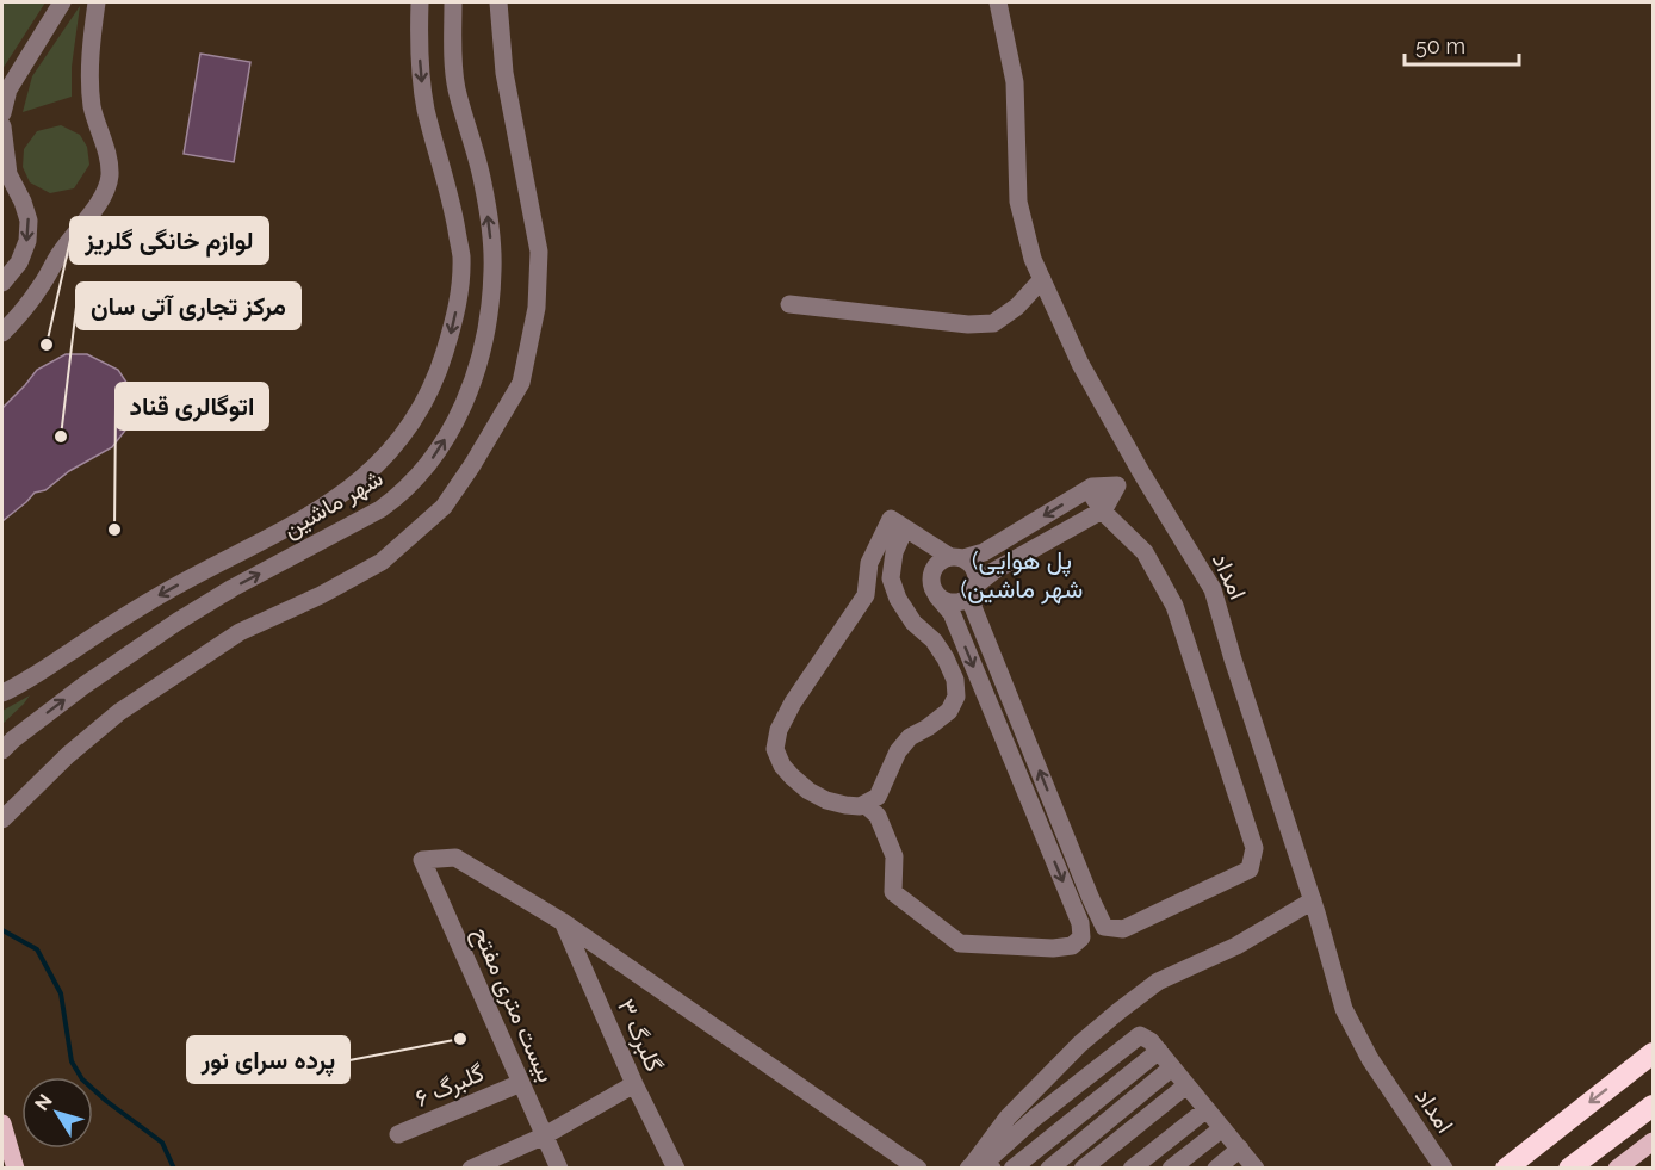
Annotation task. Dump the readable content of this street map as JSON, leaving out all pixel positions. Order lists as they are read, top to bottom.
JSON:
{
  "streets": {
    "street": [
      "شهر ماشین",
      "امداد",
      "بیست متری مفتح",
      "گلبرگ ۳",
      "گلبرگ ۶"
    ]
  },
  "crossings": [
    ["بیست متری مفتح", "گلبرگ ۳"],
    ["بیست متری مفتح", "گلبرگ ۶"]
  ],
  "districts": ["(پل هوایی (شهر ماشین"],
  "places": [
    "لوازم خانگی گلریز",
    "مرکز تجاری آتی سان",
    "اتوگالری قناد",
    "پرده سرای نور"
  ],
  "scale_bar": "50 m",
  "north": "top left"
}
